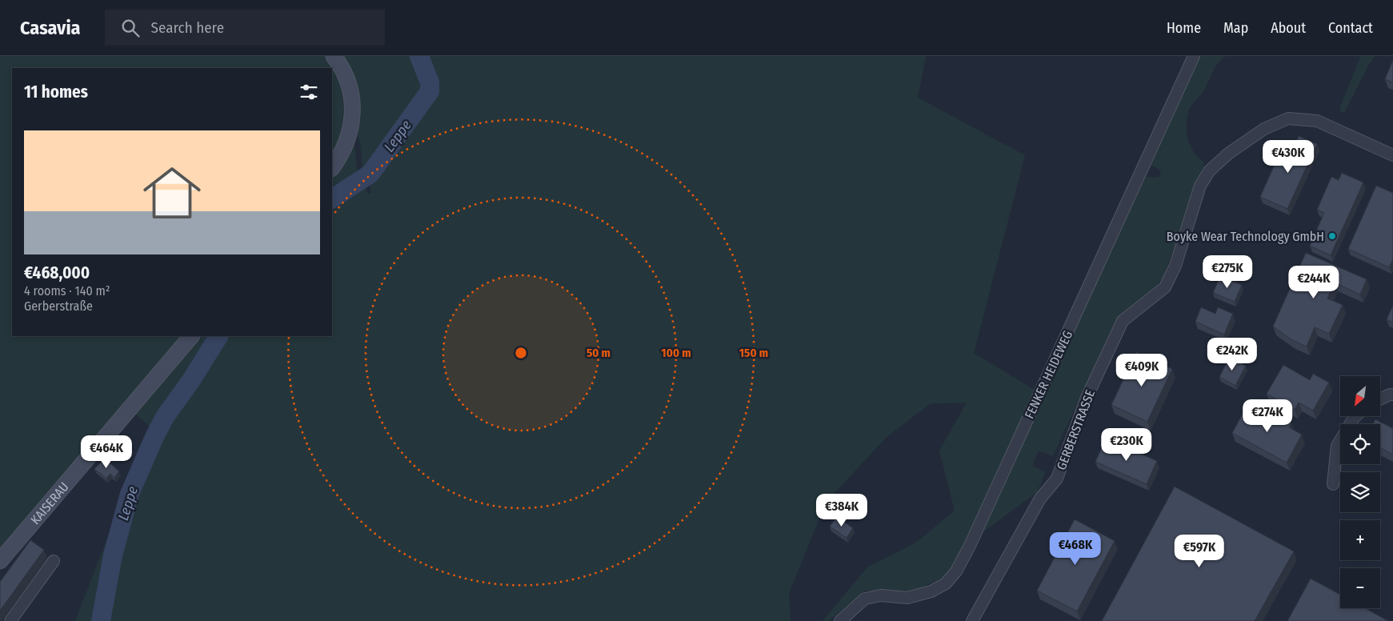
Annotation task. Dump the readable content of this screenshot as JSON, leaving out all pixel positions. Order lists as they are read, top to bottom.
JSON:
{
  "streets": {
    "main road": ["KAISERAU"],
    "street": ["FENKER HEIDEWEG", "GERBERSTRASSE"]
  },
  "water": ["Leppe"],
  "places": ["Boyke Wear Technology GmbH"],
  "north": "bottom left",
  "page": {
    "header": "Casavia",
    "search": "Search here",
    "nav": [
      "Home",
      "Map",
      "About",
      "Contact"
    ],
    "heading": "11 homes",
    "list": [
      {
        "name": "€468,000",
        "note": "4 rooms · 140 m² · Gerberstraße"
      }
    ],
    "price": [
      "€430K",
      "€275K",
      "€244K",
      "€242K",
      "€409K",
      "€274K",
      "€230K",
      "€464K",
      "€384K",
      "€468K",
      "€597K"
    ],
    "map_buttons": ["+", "−"]
  },
  "rings": ["50 m", "100 m", "150 m"]
}
